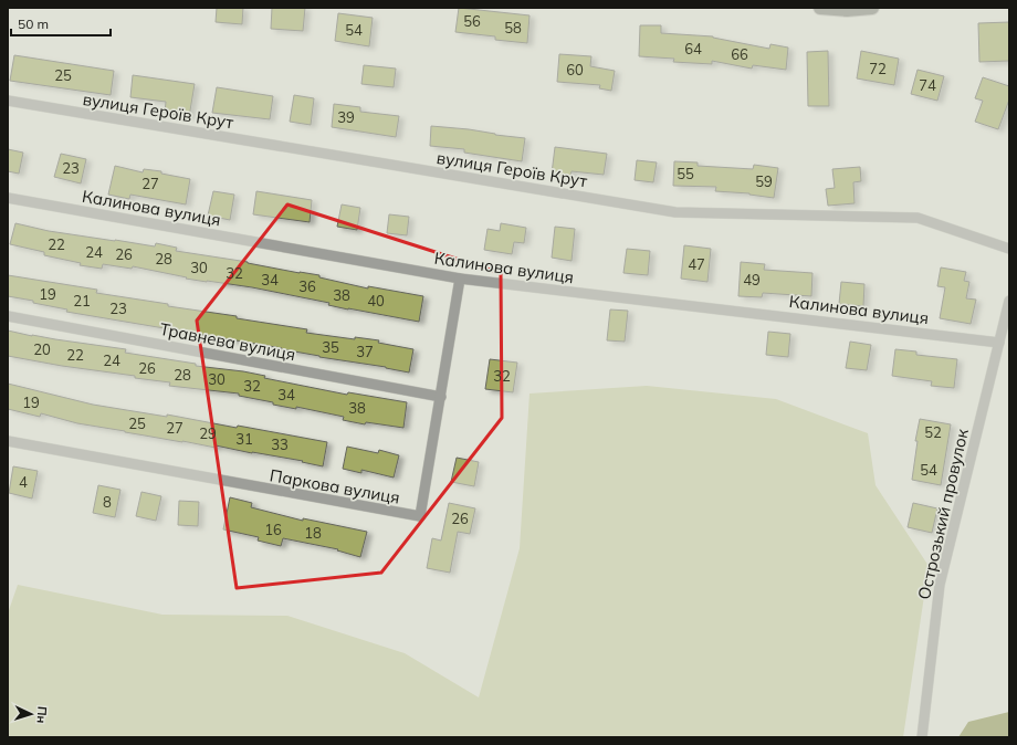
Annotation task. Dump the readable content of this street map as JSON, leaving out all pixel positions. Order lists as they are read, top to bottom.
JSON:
{
  "streets": {
    "street": [
      "вулиця Героїв Крут",
      "Калинова вулиця",
      "Травнева вулиця",
      "Паркова вулиця",
      "Острозький провулок"
    ]
  },
  "crossings": [
    ["Калинова вулиця", "Паркова вулиця"],
    ["Калинова вулиця", "Острозький провулок"],
    ["Травнева вулиця", "Паркова вулиця"]
  ],
  "house_numbers": [
    "56",
    "58",
    "54",
    "64",
    "66",
    "72",
    "60",
    "25",
    "74",
    "39",
    "23",
    "55",
    "59",
    "27",
    "22",
    "24",
    "26",
    "28",
    "47",
    "30",
    "32",
    "34",
    "49",
    "36",
    "19",
    "38",
    "21",
    "40",
    "23",
    "35",
    "20",
    "37",
    "22",
    "24",
    "26",
    "28",
    "32",
    "30",
    "32",
    "34",
    "19",
    "38",
    "25",
    "27",
    "52",
    "29",
    "31",
    "33",
    "54",
    "4",
    "8",
    "26",
    "16",
    "18"
  ],
  "scale_bar": "50 m",
  "north": "right"
}
